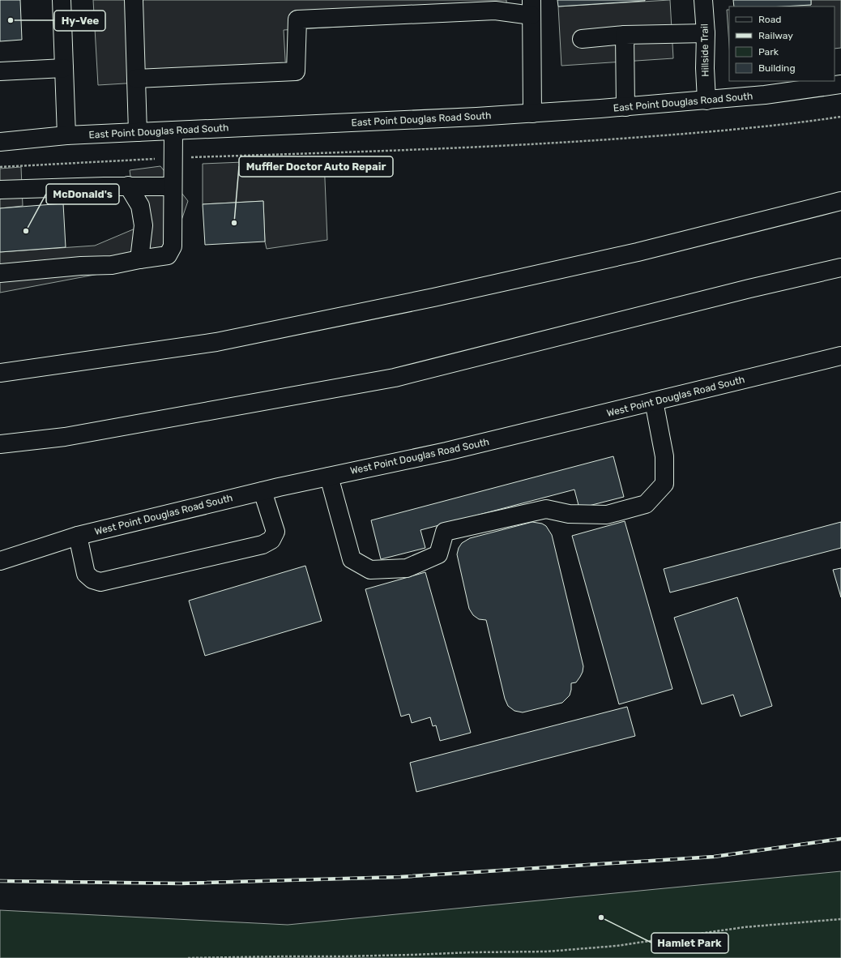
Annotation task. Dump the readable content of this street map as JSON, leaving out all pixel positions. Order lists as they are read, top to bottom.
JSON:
{
  "streets": {
    "main road": ["Hillside Trail", "East Point Douglas Road South", "West Point Douglas Road South"]
  },
  "crossings": [
    ["Hillside Trail", "East Point Douglas Road South"]
  ],
  "places": [
    "Hy-Vee",
    "Muffler Doctor Auto Repair",
    "McDonald's",
    "Hamlet Park"
  ],
  "legend": [
    "Road",
    "Railway",
    "Park",
    "Building"
  ]
}
